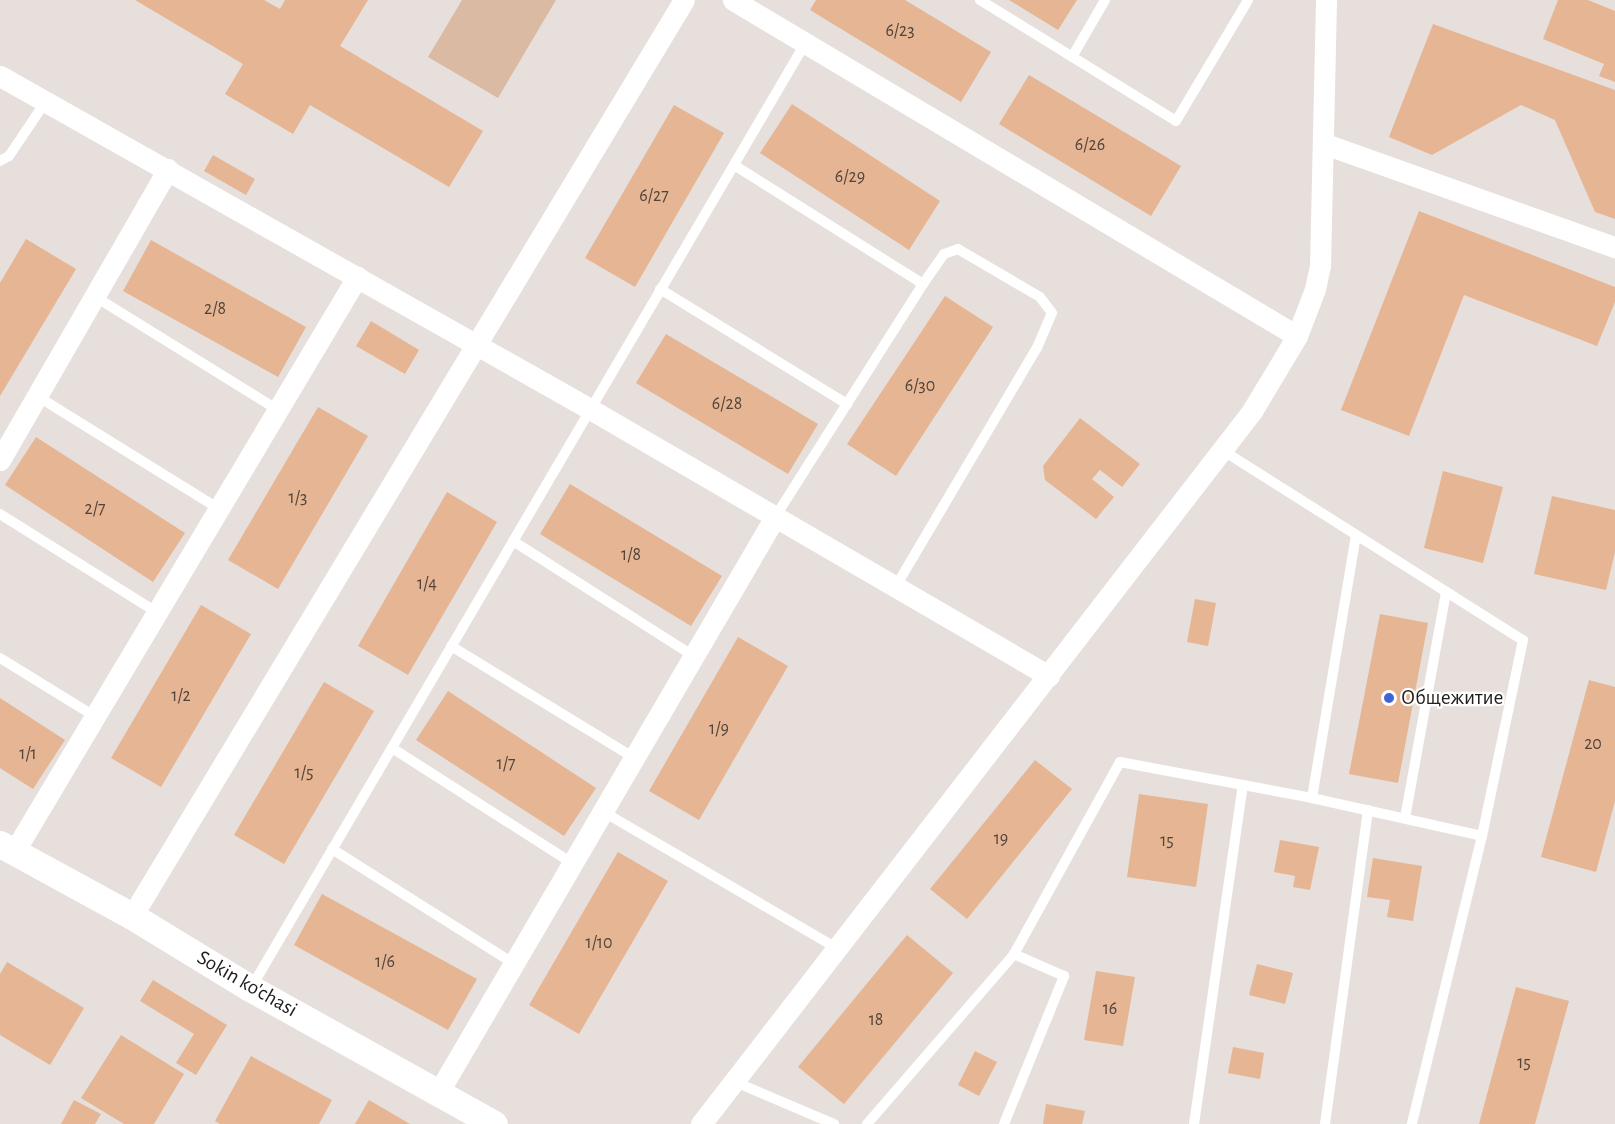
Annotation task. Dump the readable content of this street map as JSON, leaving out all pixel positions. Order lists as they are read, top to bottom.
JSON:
{
  "streets": {
    "street": ["Sokin ko'chasi"]
  },
  "places": ["Общежитие"],
  "house_numbers": [
    "6/23",
    "6/26",
    "6/29",
    "6/27",
    "2/8",
    "6/30",
    "6/28",
    "1/3",
    "2/7",
    "1/8",
    "1/4",
    "1/2",
    "1/9",
    "20",
    "1/1",
    "1/7",
    "1/5",
    "19",
    "15",
    "1/10",
    "1/6",
    "16",
    "18",
    "15"
  ]
}
